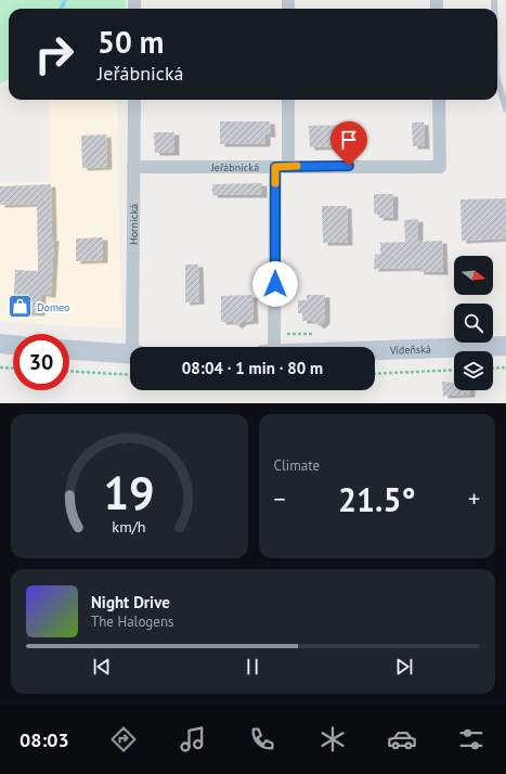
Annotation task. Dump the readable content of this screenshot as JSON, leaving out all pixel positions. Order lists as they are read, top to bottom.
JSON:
{
  "streets": {
    "main road": ["Vídeňská"],
    "street": ["Jeřábnická", "Hornická"]
  },
  "crossings": [
    ["Jeřábnická", "Hornická"]
  ],
  "places": {
    "shop": ["Domeo"]
  },
  "north": "right",
  "page": {
    "turn": ["50 m", "Jeřábnická"],
    "limit": "30",
    "trip": "08:04 · 1 min · 80 m",
    "tile": "Climate",
    "heat": ["−", "21.5°", "+"],
    "song": ["Night Drive", "The Halogens"],
    "tabs": "08:03",
    "gauge": ["19", "km/h"]
  }
}
